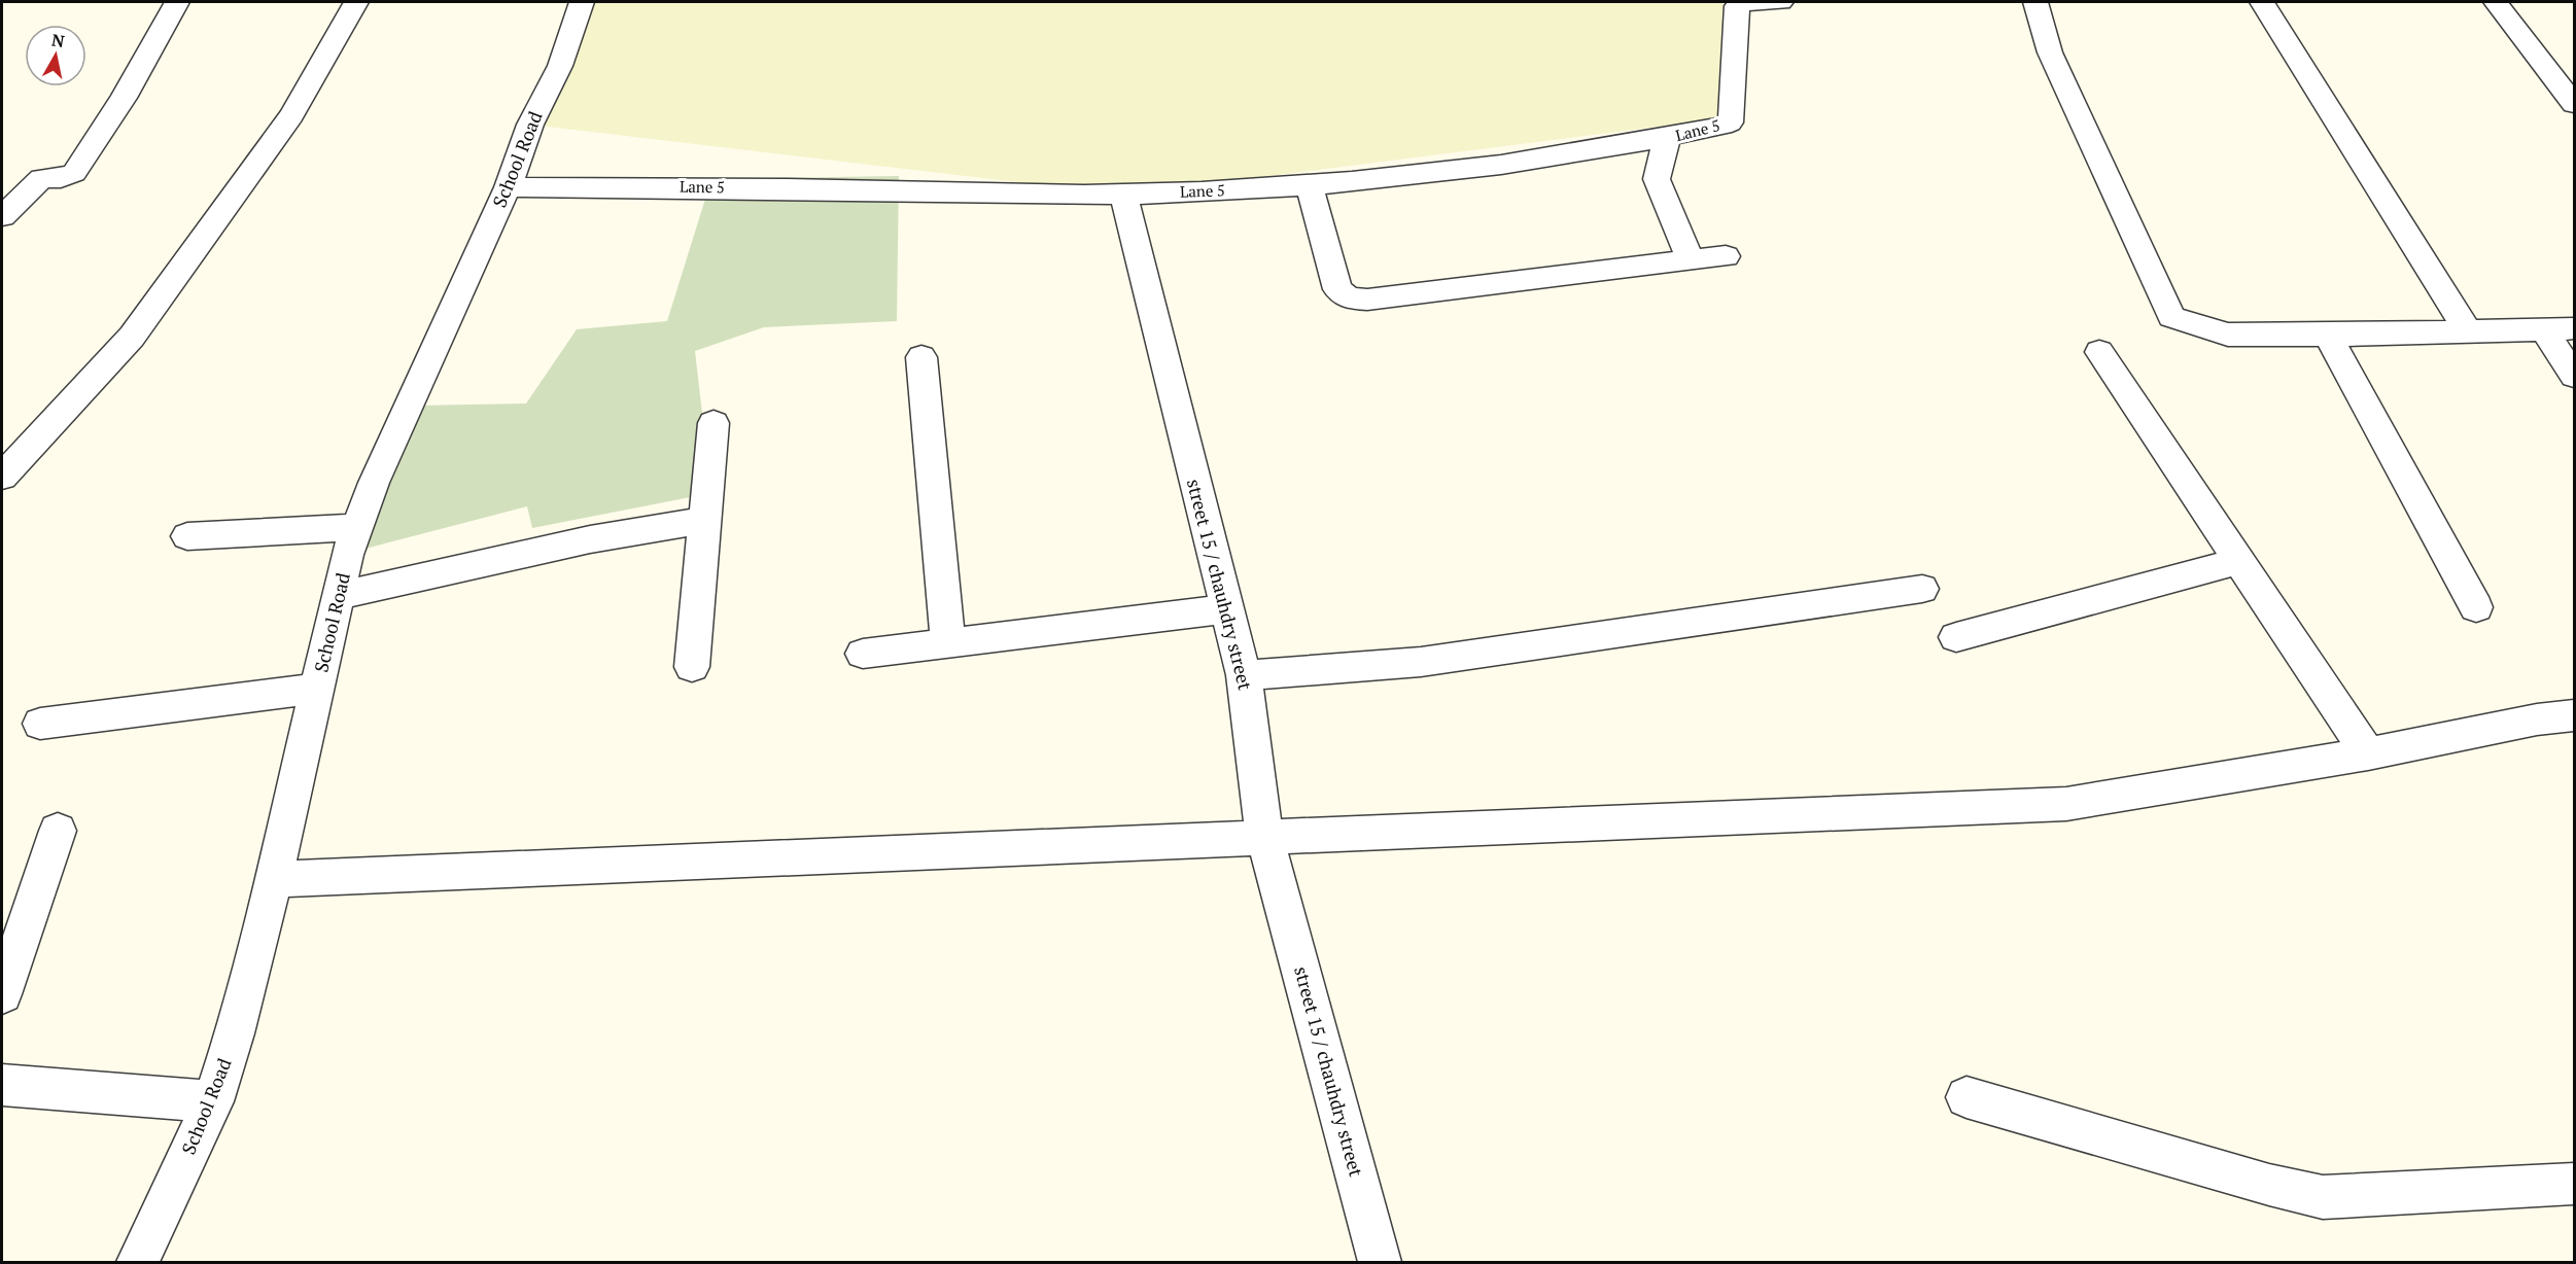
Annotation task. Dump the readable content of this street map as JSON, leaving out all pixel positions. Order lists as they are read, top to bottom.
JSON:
{
  "streets": {
    "street": ["Lane 5", "School Road", "street 15 / chauhdry street"]
  },
  "crossings": [
    ["Lane 5", "School Road"],
    ["Lane 5", "street 15 / chauhdry street"]
  ],
  "north": "top"
}
